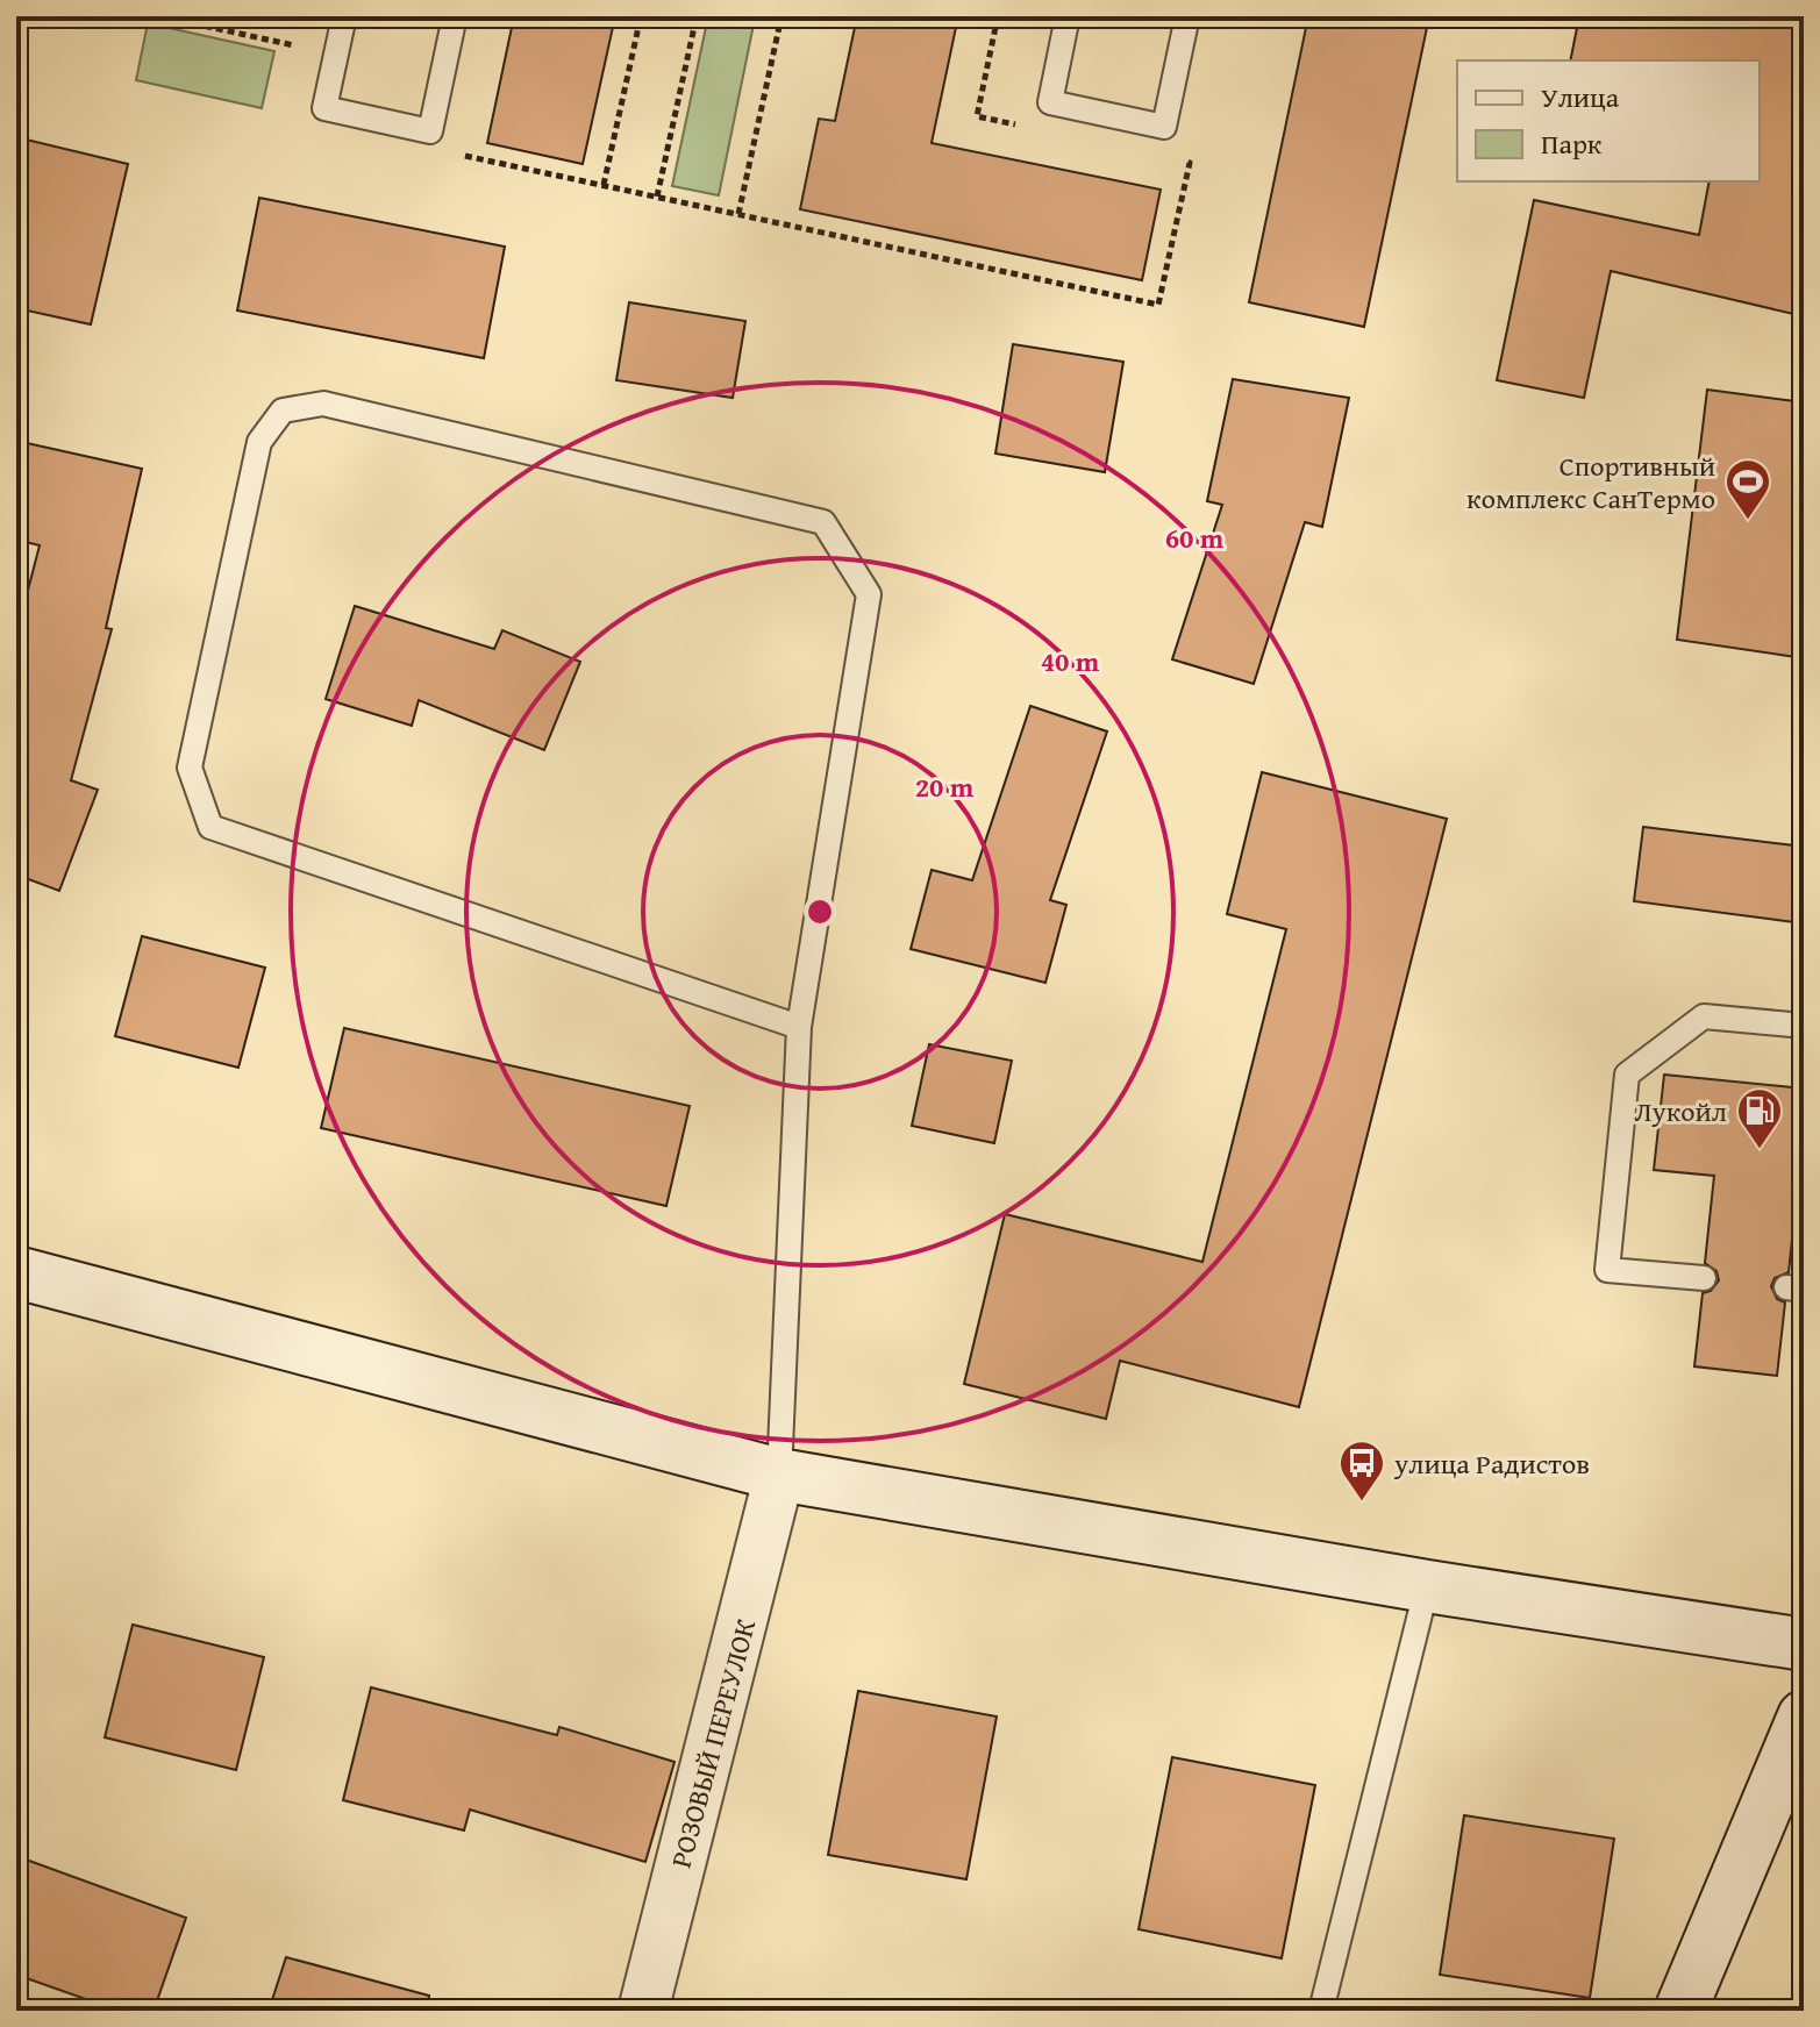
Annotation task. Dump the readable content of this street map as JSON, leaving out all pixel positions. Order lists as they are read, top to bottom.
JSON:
{
  "streets": {
    "street": ["РОЗОВЫЙ ПЕРЕУЛОК"]
  },
  "places": {
    "sports": ["Спортивный комплекс СанТермо"],
    "fuel station": ["Лукойл"],
    "bus stop": ["улица Радистов"]
  },
  "legend": ["Улица", "Парк"],
  "rings": ["60 m", "40 m", "20 m"]
}
